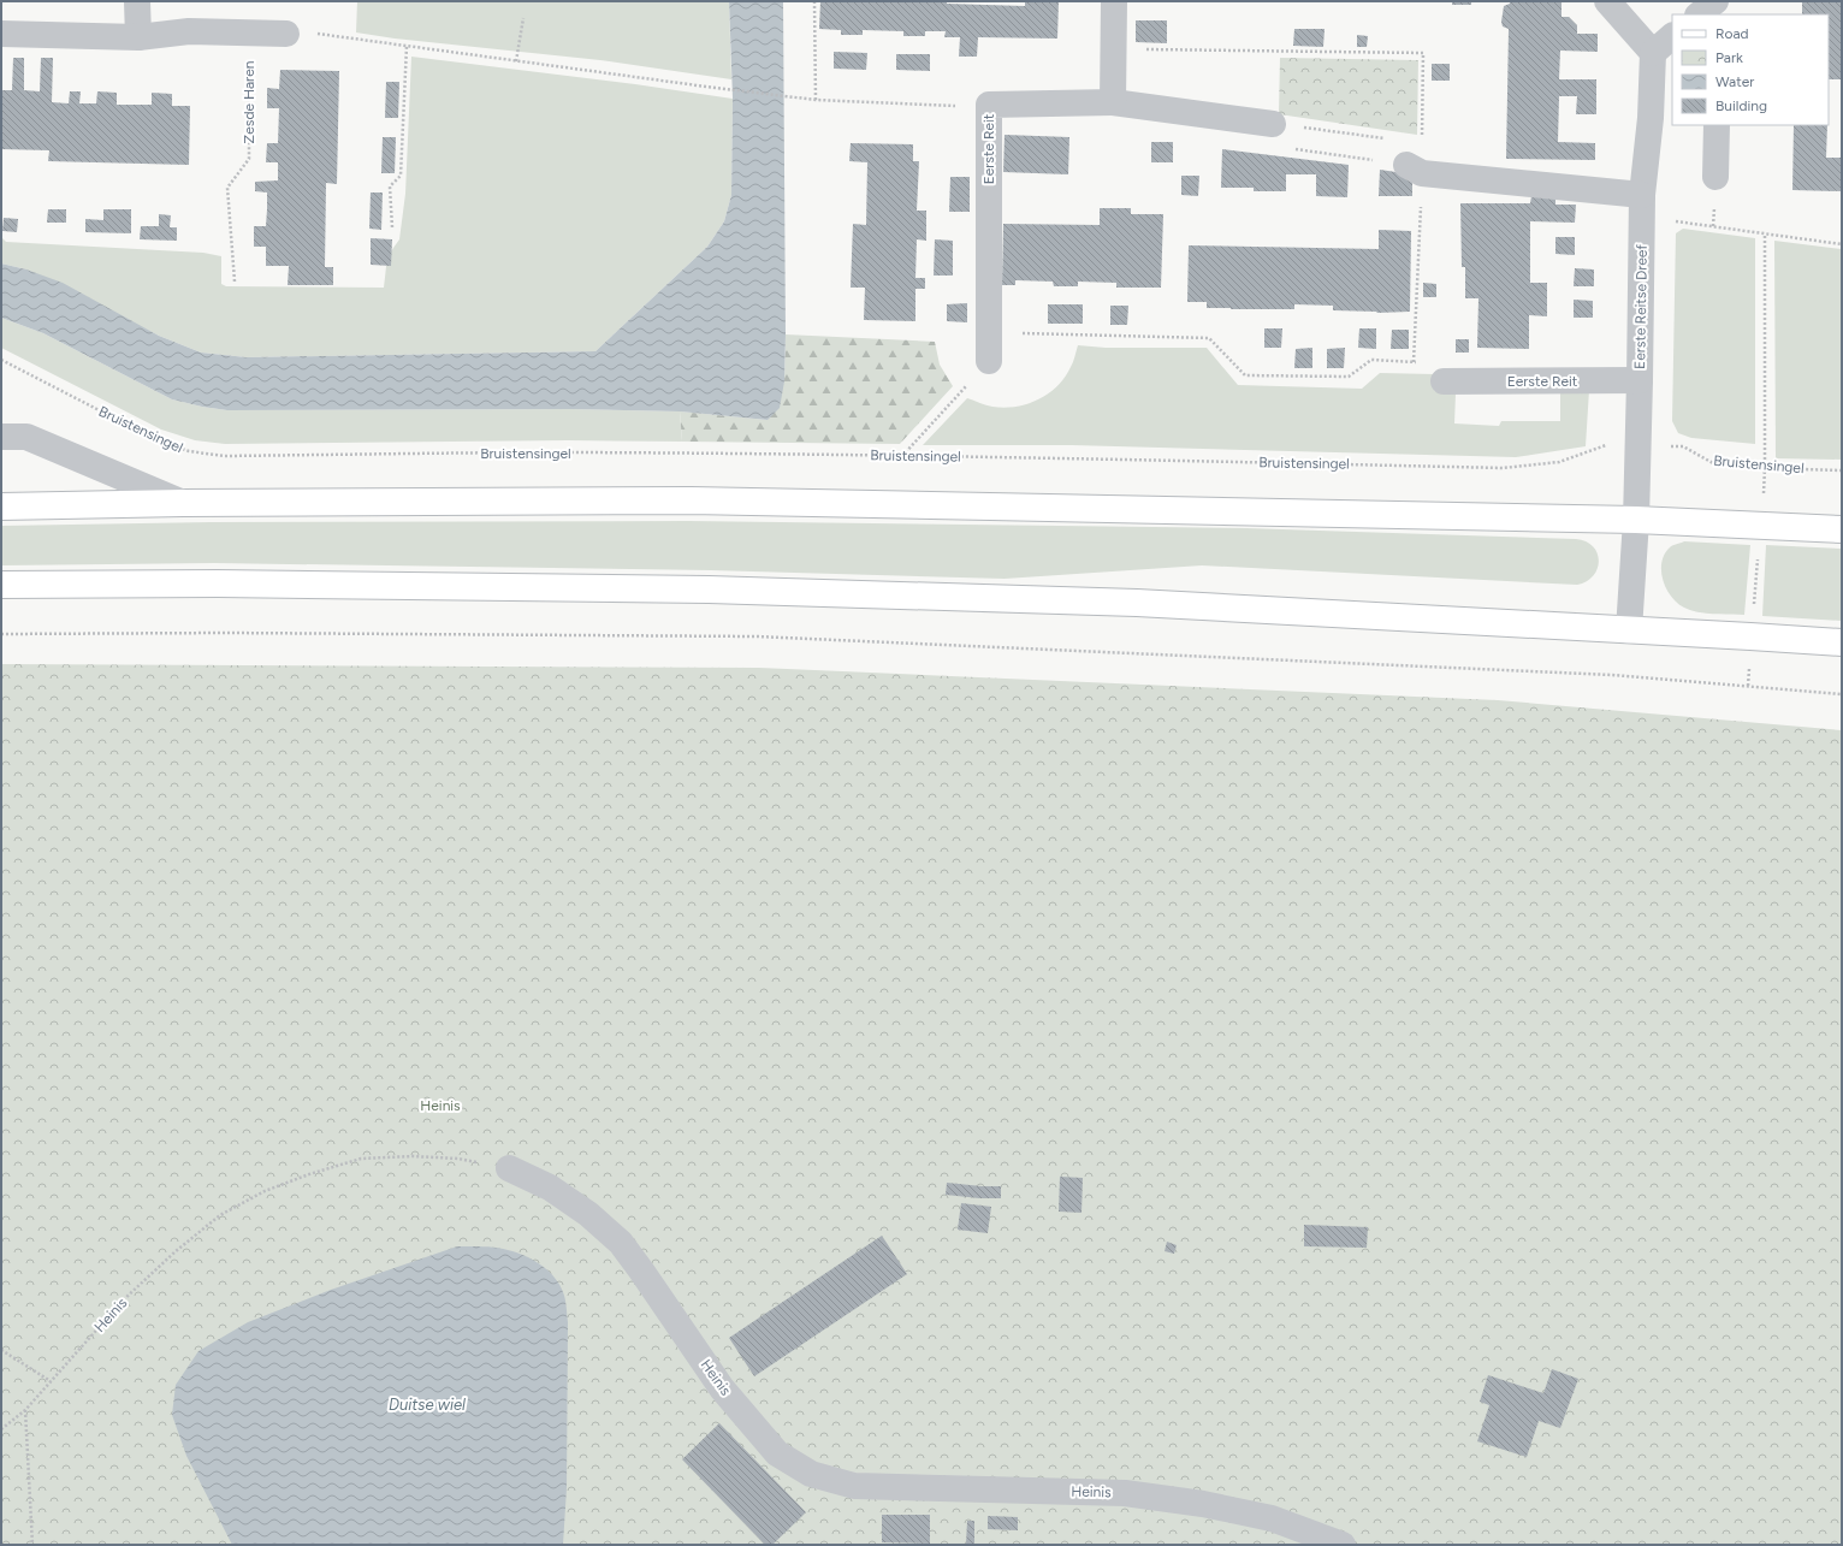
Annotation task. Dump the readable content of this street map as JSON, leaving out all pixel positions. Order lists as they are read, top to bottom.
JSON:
{
  "streets": {
    "street": ["Eerste Reit", "Eerste Reitse Dreef", "Heinis"],
    "path": ["Zesde Haren", "Bruistensingel"]
  },
  "crossings": [
    ["Eerste Reit", "Eerste Reitse Dreef"],
    ["Eerste Reitse Dreef", "Bruistensingel"]
  ],
  "water": ["Duitse wiel"],
  "parks": ["Heinis"],
  "legend": [
    "Road",
    "Park",
    "Water",
    "Building"
  ]
}
